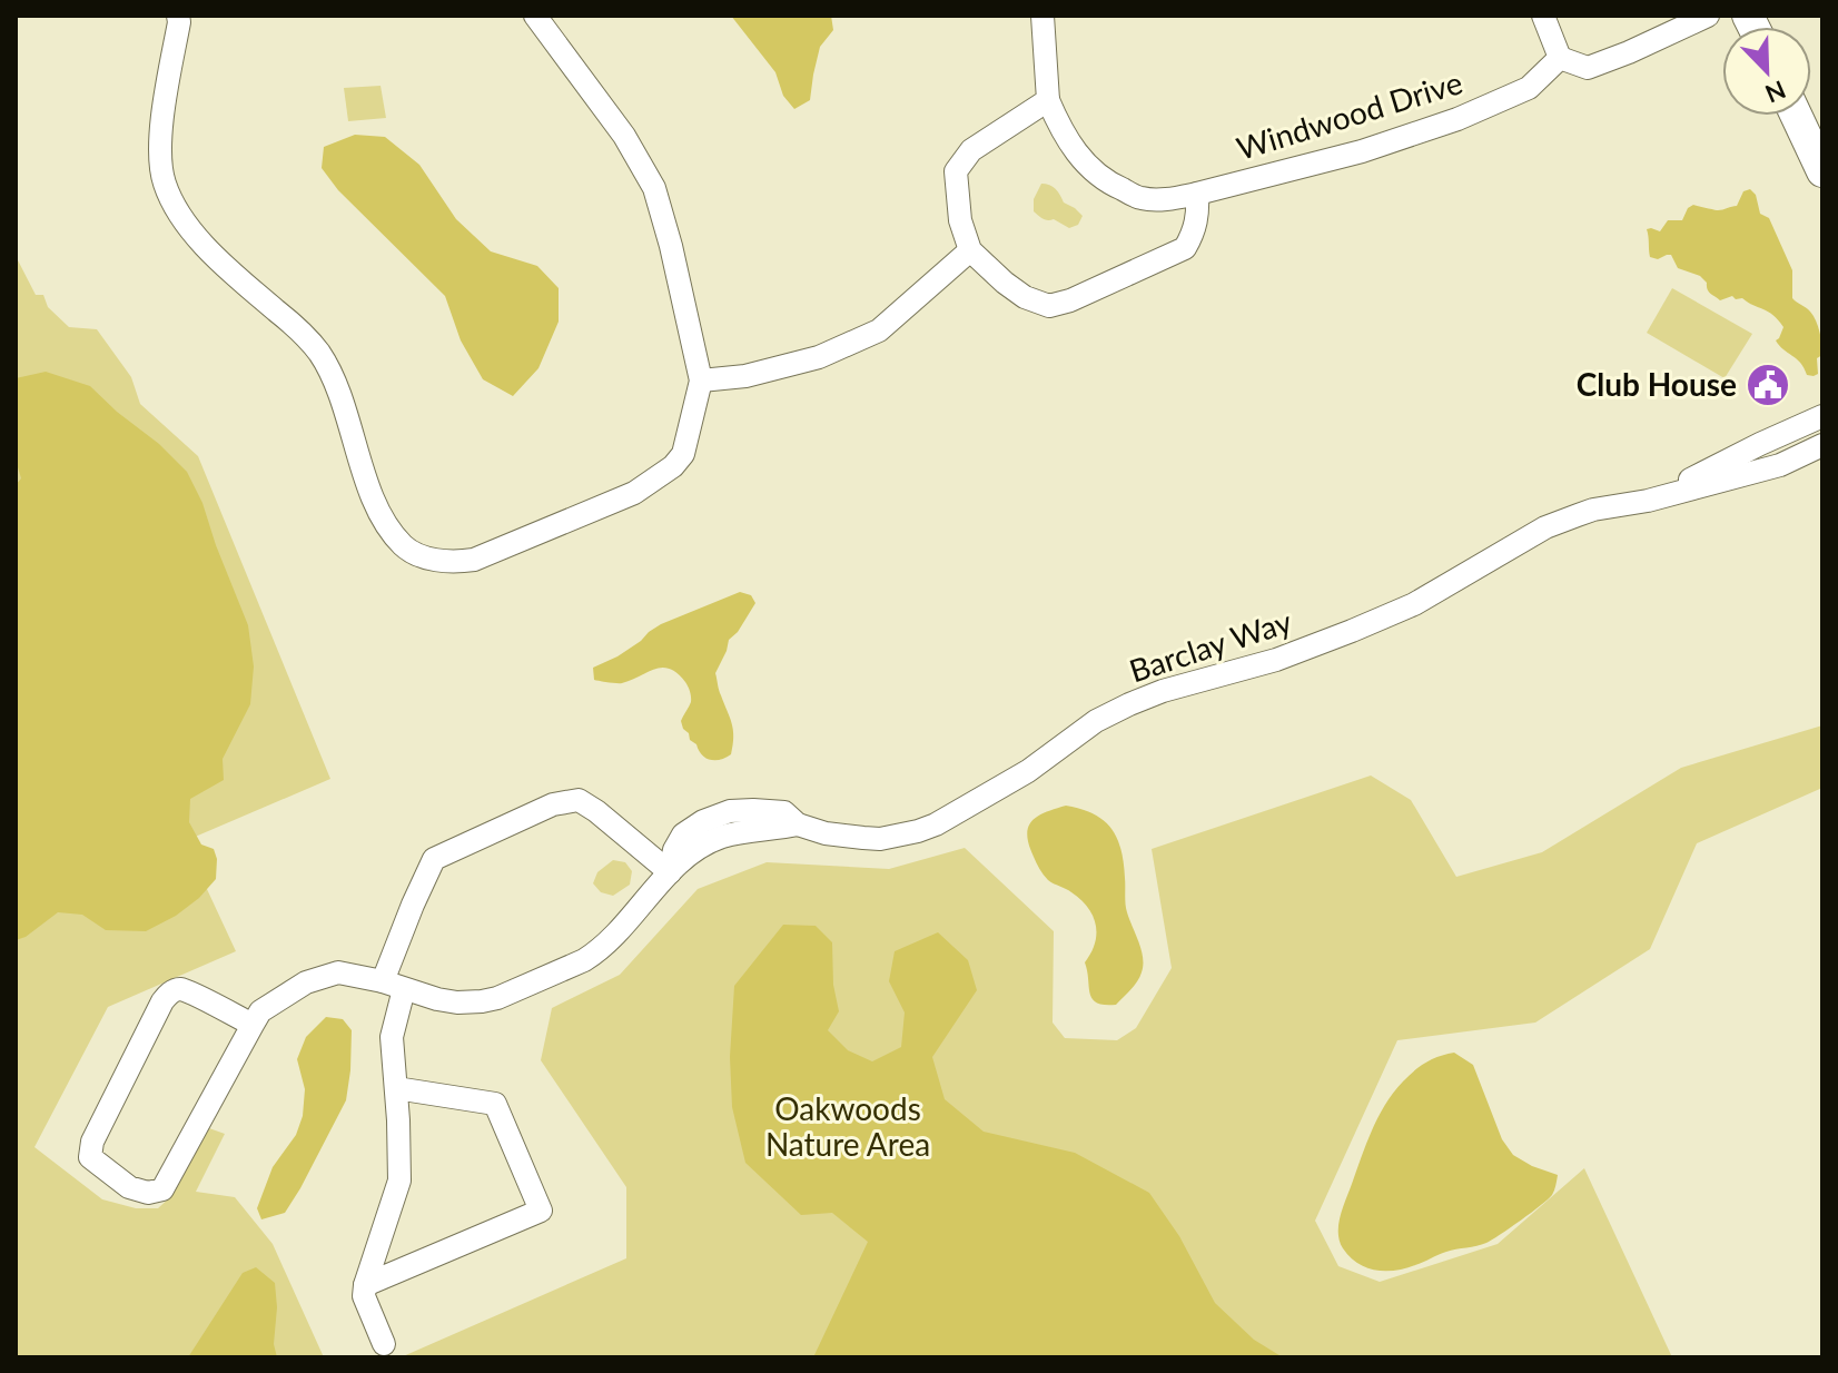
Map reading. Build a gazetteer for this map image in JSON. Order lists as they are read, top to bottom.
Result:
{
  "streets": {
    "street": ["Windwood Drive", "Barclay Way"]
  },
  "parks": ["Oakwoods Nature Area"],
  "places": {
    "public building": ["Club House"]
  },
  "north": "bottom right"
}
